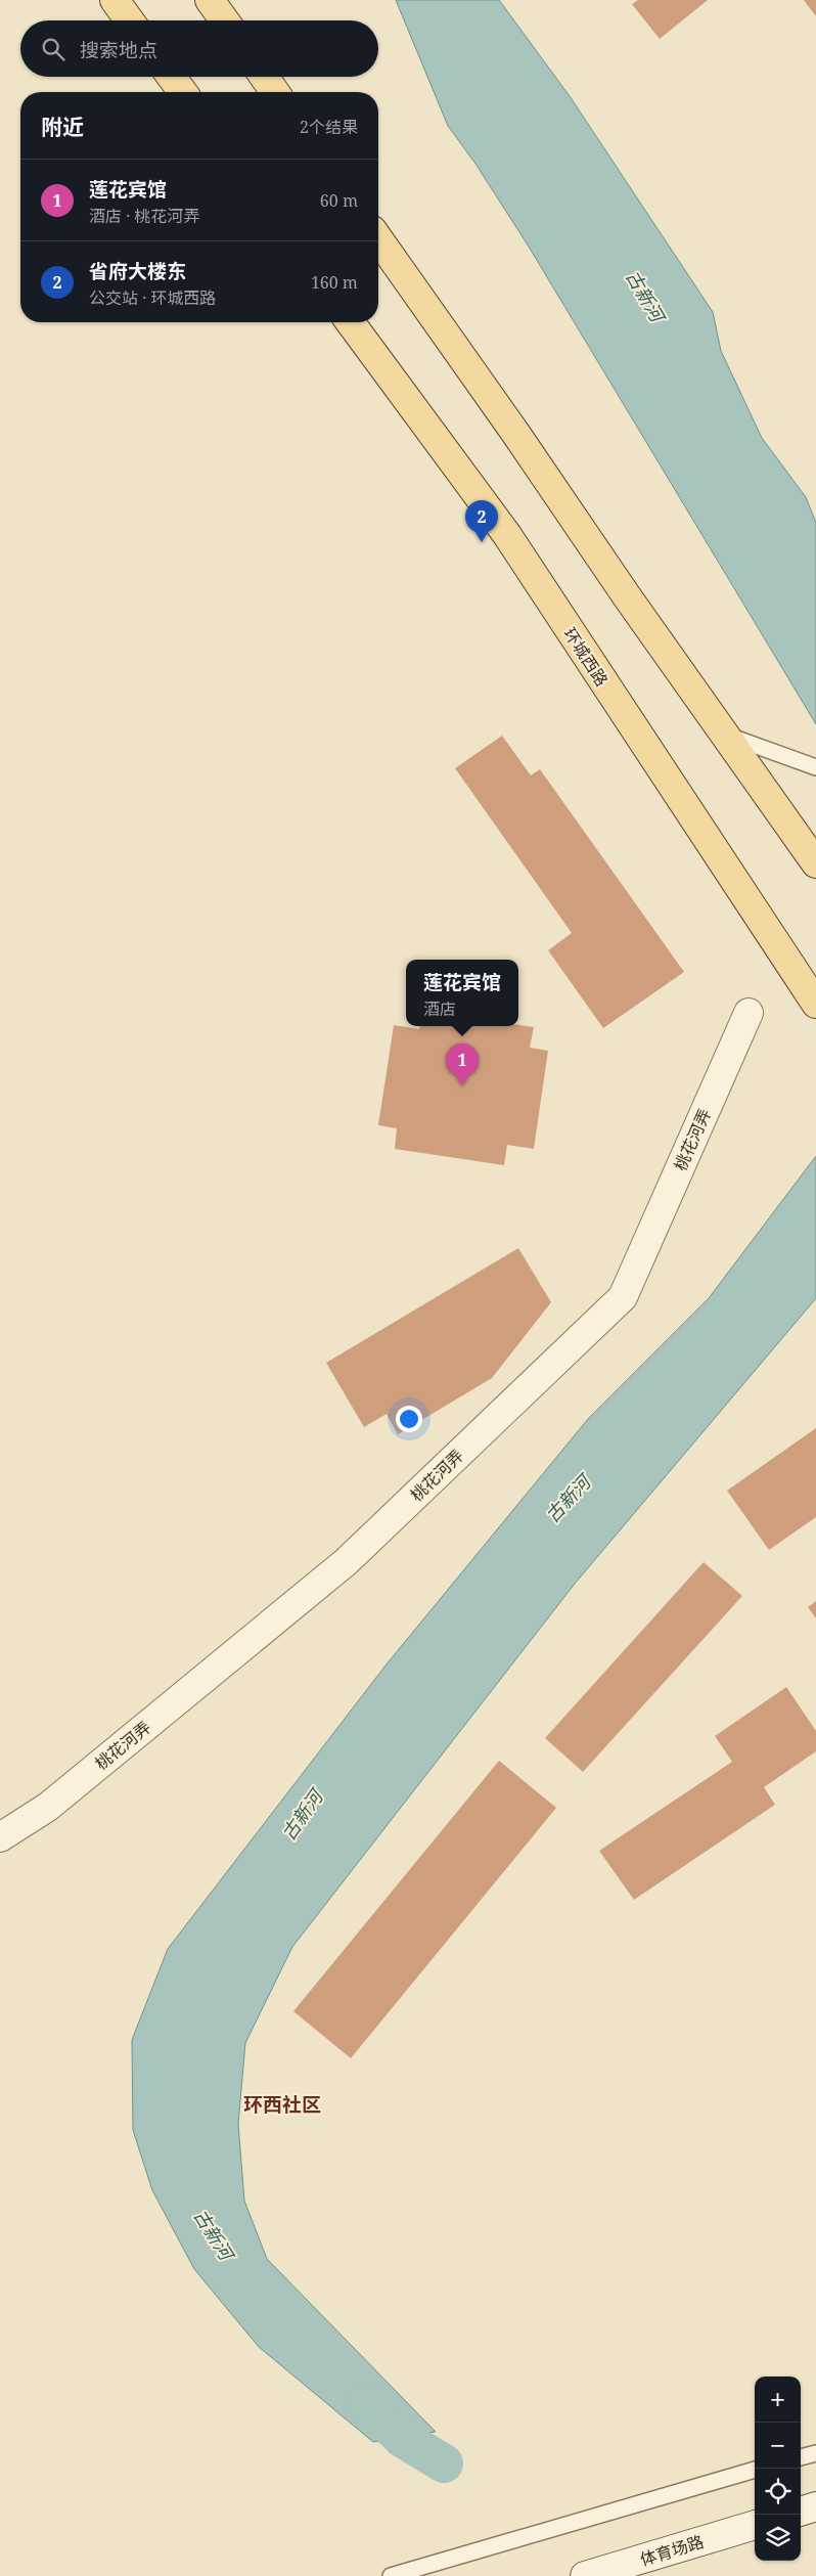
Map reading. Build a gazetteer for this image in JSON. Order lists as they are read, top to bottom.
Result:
{
  "streets": {
    "main road": ["环城西路"],
    "street": ["桃花河弄", "体育场路"]
  },
  "districts": ["环西社区"],
  "water": ["古新河"],
  "page": {
    "search": "搜索地点",
    "heading": ["附近", "2个结果"],
    "list": [
      {
        "mark": "1",
        "name": "莲花宾馆",
        "note": "酒店 · 桃花河弄",
        "value": "60 m"
      },
      {
        "mark": "2",
        "name": "省府大楼东",
        "note": "公交站 · 环城西路",
        "value": "160 m"
      }
    ],
    "pins": ["2", "1"],
    "popup": ["莲花宾馆", "酒店"],
    "map_buttons": ["+", "−"]
  }
}
